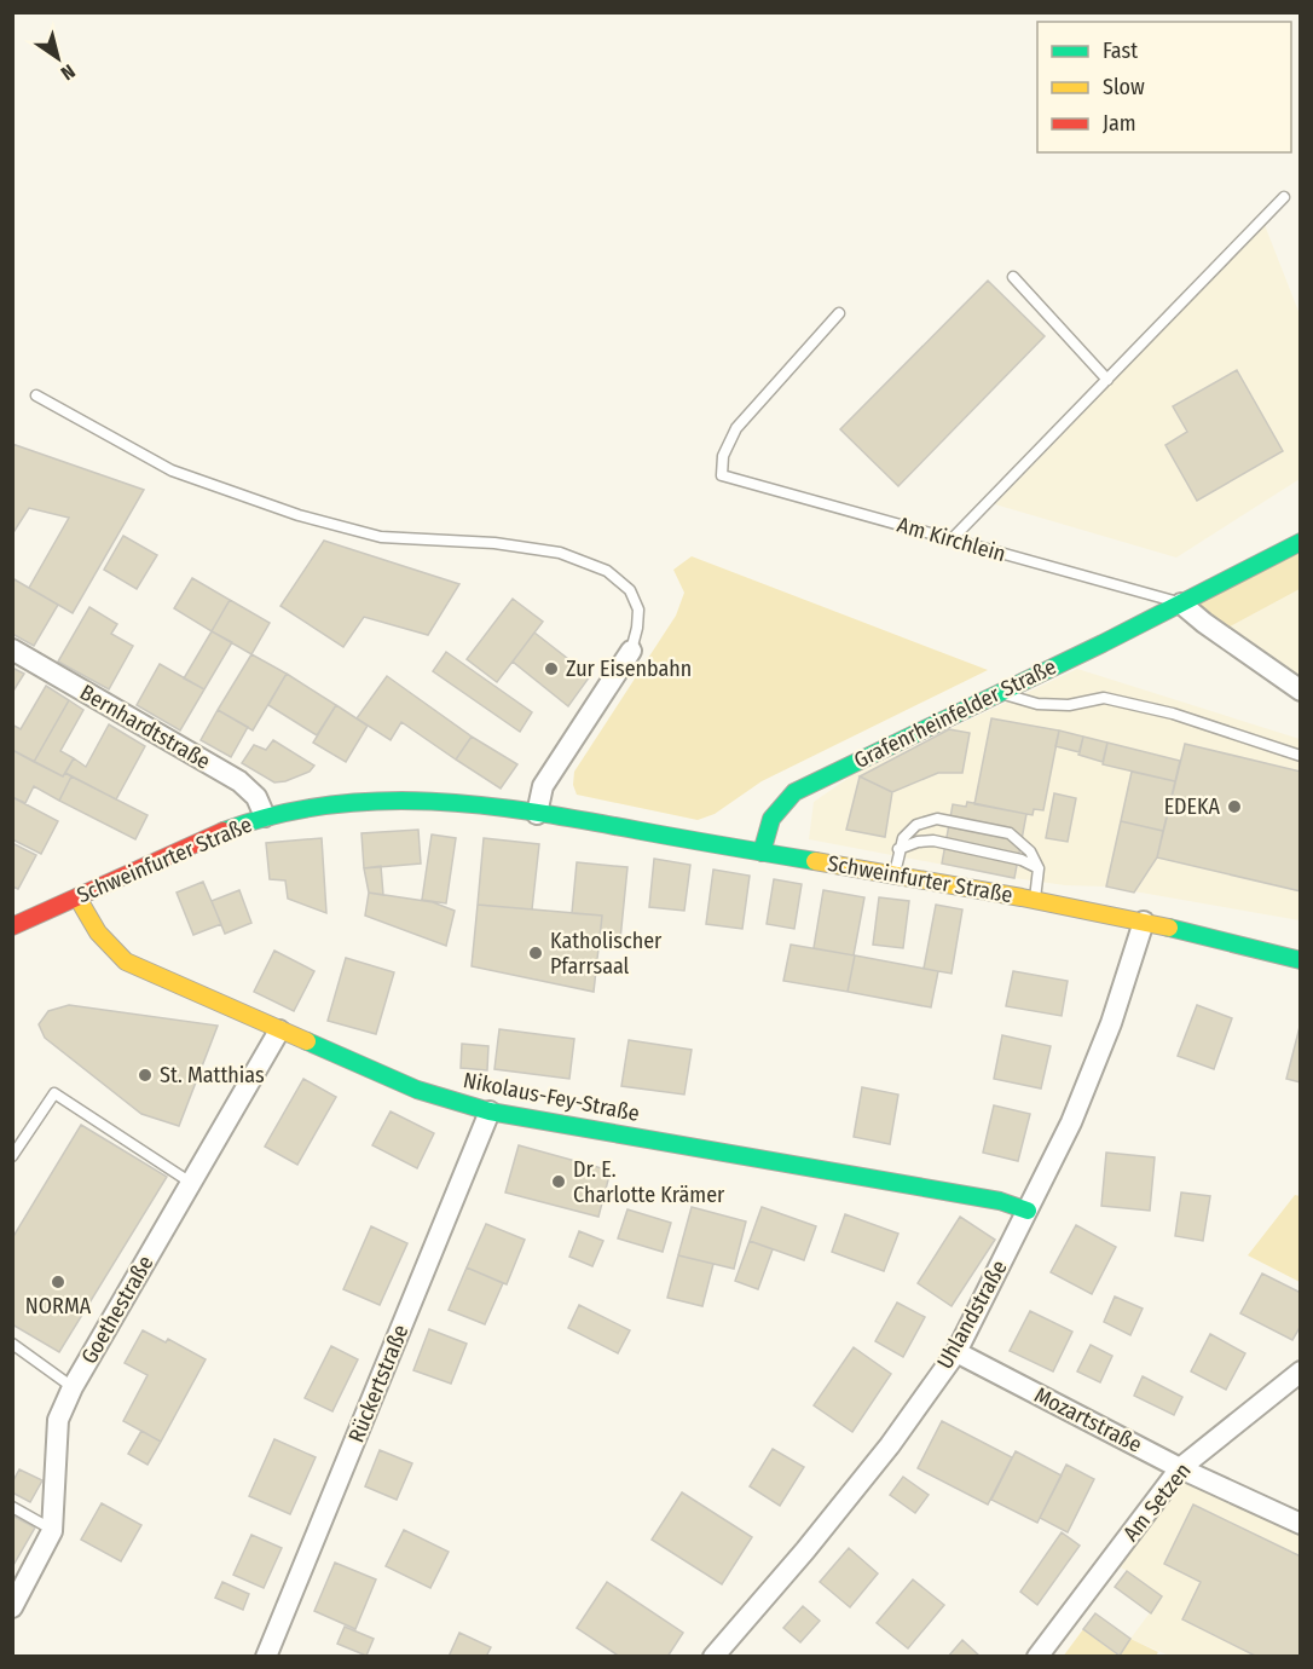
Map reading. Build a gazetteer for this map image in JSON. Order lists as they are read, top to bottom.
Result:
{
  "streets": {
    "street": [
      "Grafenrheinfelder Straße",
      "Bernhardtstraße",
      "Schweinfurter Straße",
      "Nikolaus-Fey-Straße",
      "Goethestraße",
      "Uhlandstraße",
      "Rückertstraße",
      "Mozartstraße",
      "Am Setzen"
    ],
    "lane": ["Am Kirchlein"]
  },
  "crossings": [
    ["Am Kirchlein", "Grafenrheinfelder Straße"],
    ["Grafenrheinfelder Straße", "Schweinfurter Straße"],
    ["Bernhardtstraße", "Schweinfurter Straße"],
    ["Schweinfurter Straße", "Nikolaus-Fey-Straße"],
    ["Schweinfurter Straße", "Uhlandstraße"],
    ["Nikolaus-Fey-Straße", "Goethestraße"],
    ["Nikolaus-Fey-Straße", "Uhlandstraße"],
    ["Nikolaus-Fey-Straße", "Rückertstraße"],
    ["Uhlandstraße", "Mozartstraße"],
    ["Mozartstraße", "Am Setzen"]
  ],
  "places": [
    "Zur Eisenbahn",
    "EDEKA",
    "Katholischer Pfarrsaal",
    "St. Matthias",
    "Dr. E. Charlotte Krämer",
    "NORMA"
  ],
  "legend": ["Fast", "Slow", "Jam"],
  "north": "bottom right"
}
